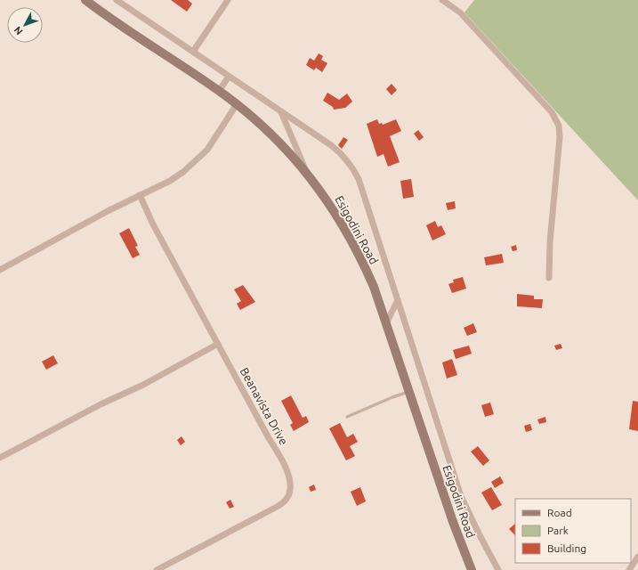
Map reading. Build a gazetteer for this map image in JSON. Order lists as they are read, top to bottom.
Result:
{
  "streets": {
    "main road": ["Esigodini Road"],
    "street": ["Beanavista Drive"]
  },
  "legend": ["Road", "Park", "Building"],
  "north": "bottom left"
}
